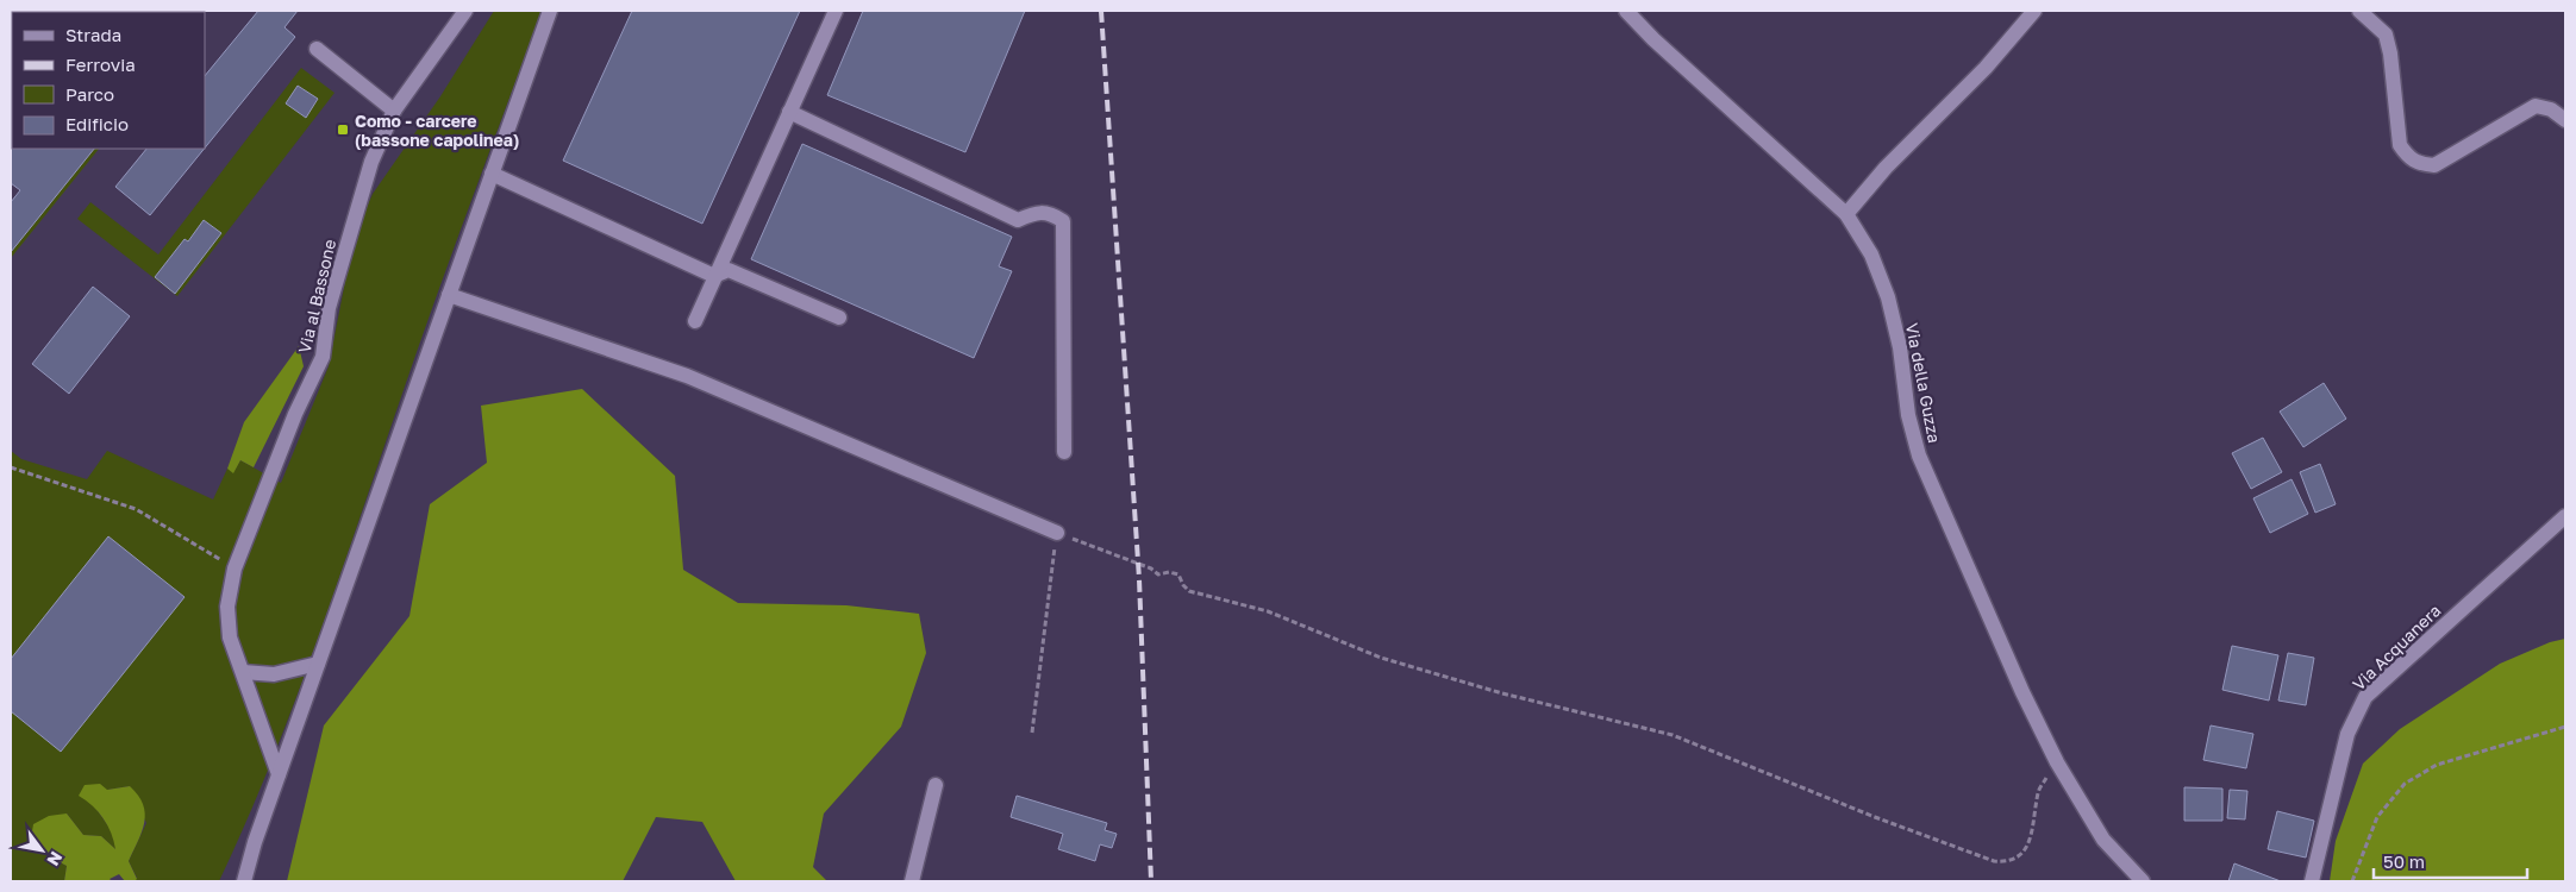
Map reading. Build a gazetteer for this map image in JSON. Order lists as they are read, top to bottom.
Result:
{
  "streets": {
    "street": ["Via al Bassone", "Via della Guzza", "Via Acquanera"]
  },
  "places": {
    "transit": ["Como - carcere (bassone capolinea)"]
  },
  "legend": [
    "Strada",
    "Ferrovia",
    "Parco",
    "Edificio"
  ],
  "scale_bar": "50 m",
  "north": "bottom right"
}
